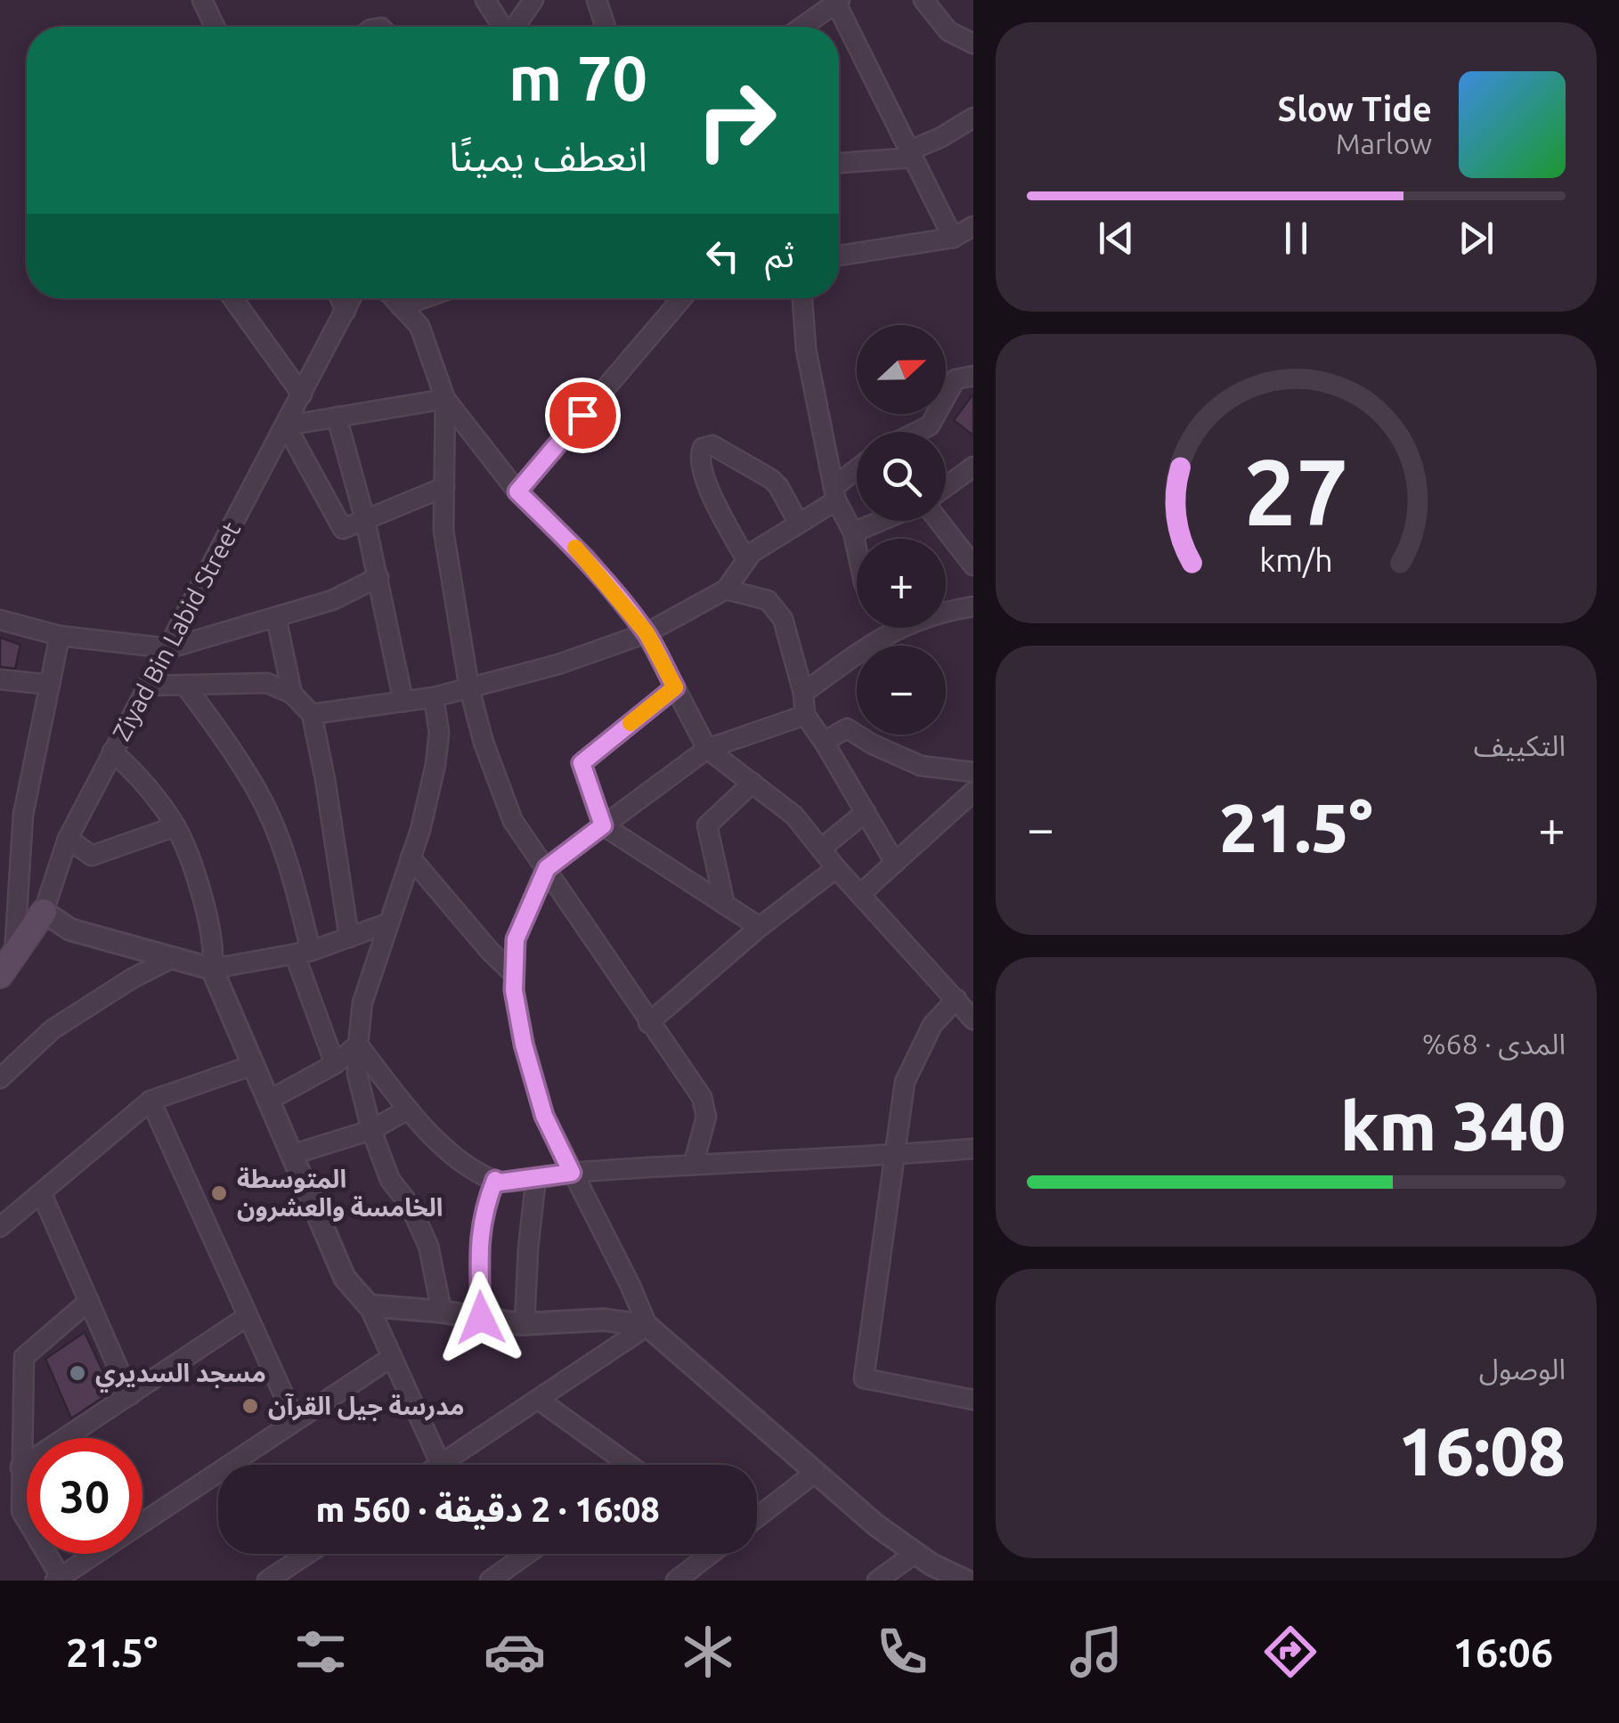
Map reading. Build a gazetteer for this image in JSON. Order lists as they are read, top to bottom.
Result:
{
  "streets": {
    "main road": ["Ziyad Bin Labid Street"]
  },
  "places": ["المتوسطة الخامسة والعشرون", "مسجد السديري", "مدرسة جيل القرآن"],
  "north": "right",
  "page": {
    "turn": ["70 m", "انعطف يمينًا"],
    "song": ["Slow Tide", "Marlow"],
    "then": "ثم",
    "map_buttons": ["+", "−"],
    "tile": [
      "التكييف",
      ["المدى · 68%", "340 km"],
      ["الوصول", "16:08"]
    ],
    "heat": ["−", "21.5°", "+"],
    "limit": "30",
    "trip": "16:08 · 2 دقيقة · 560 m",
    "tabs": ["16:06", "21.5°"],
    "gauge": ["27", "km/h"]
  }
}
